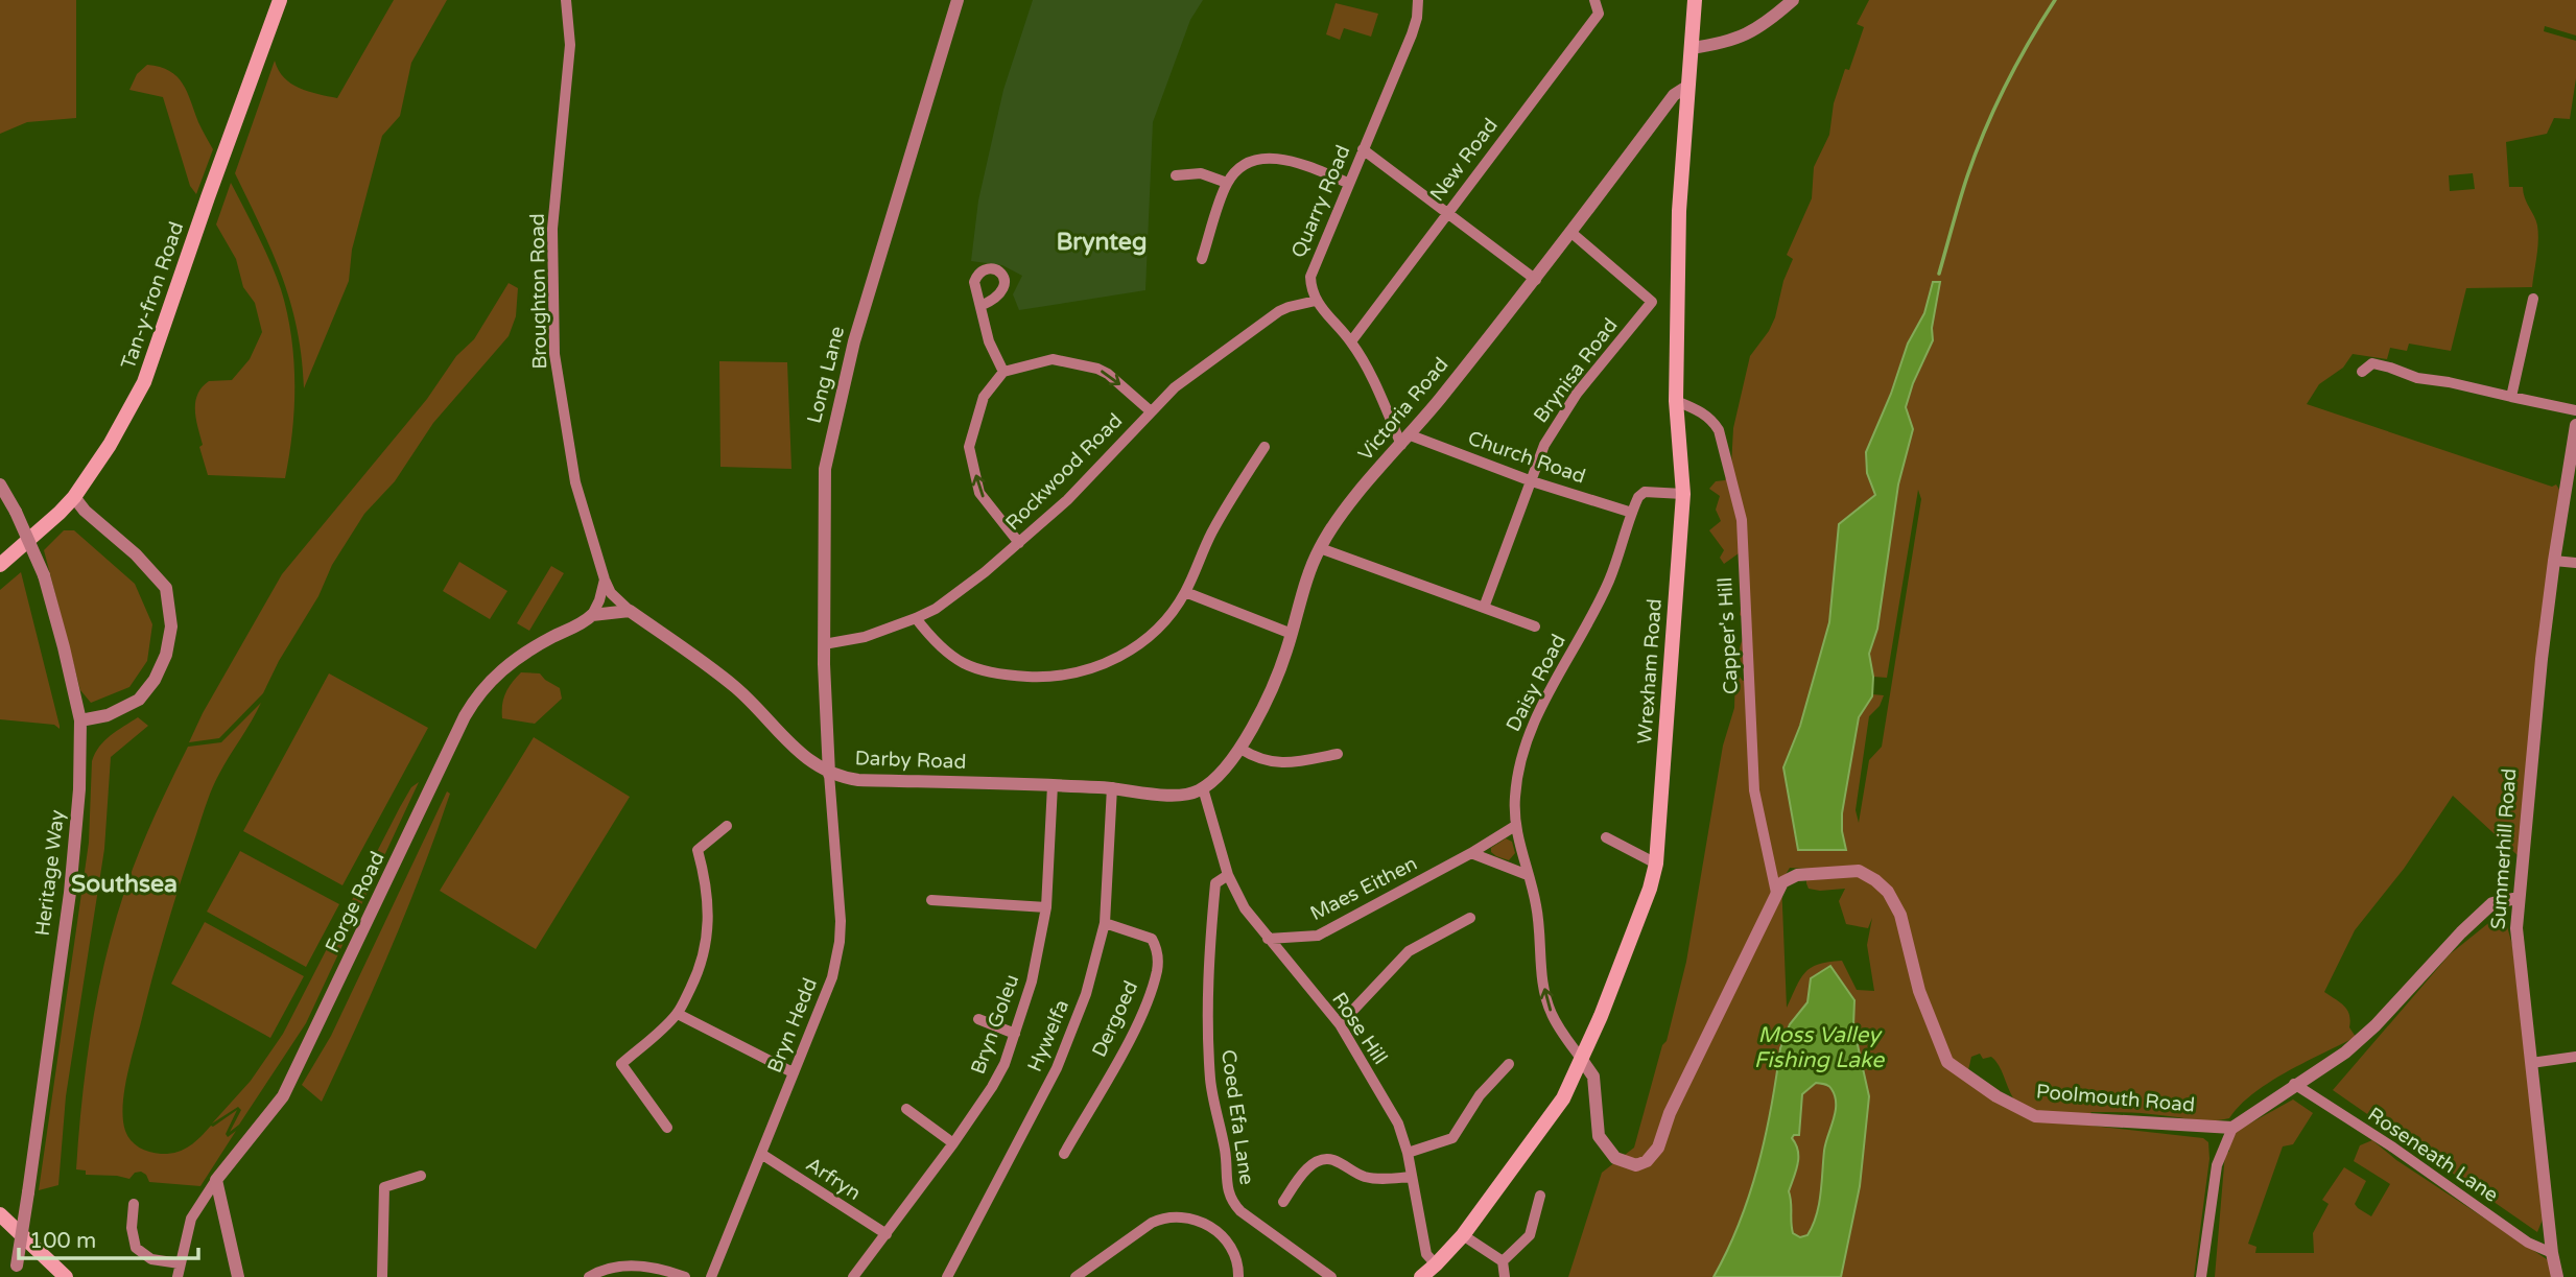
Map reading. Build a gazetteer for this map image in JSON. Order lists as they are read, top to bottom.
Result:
{
  "streets": {
    "main road": ["Tan-y-fron Road", "Wrexham Road"],
    "street": [
      "New Road",
      "Quarry Road",
      "Broughton Road",
      "Brynisa Road",
      "Long Lane",
      "Victoria Road",
      "Church Road",
      "Rockwood Road",
      "Capper's Hill",
      "Daisy Road",
      "Darby Road",
      "Summerhill Road",
      "Heritage Way",
      "Maes Eithen",
      "Forge Road",
      "Dergoed",
      "Bryn Goleu",
      "Bryn Hedd",
      "Rose Hill",
      "Hywelfa",
      "Poolmouth Road",
      "Coed Efa Lane",
      "Roseneath Lane",
      "Arfryn"
    ]
  },
  "crossings": [
    ["Quarry Road", "Rockwood Road"],
    ["Broughton Road", "Darby Road"],
    ["Broughton Road", "Forge Road"],
    ["Brynisa Road", "Victoria Road"],
    ["Brynisa Road", "Church Road"],
    ["Long Lane", "Rockwood Road"],
    ["Long Lane", "Darby Road"],
    ["Long Lane", "Bryn Hedd"],
    ["Victoria Road", "Church Road"],
    ["Victoria Road", "Wrexham Road"],
    ["Victoria Road", "Darby Road"],
    ["Victoria Road", "Rose Hill"],
    ["Church Road", "Daisy Road"],
    ["Capper's Hill", "Wrexham Road"],
    ["Capper's Hill", "Poolmouth Road"],
    ["Wrexham Road", "Daisy Road"],
    ["Wrexham Road", "Rose Hill"],
    ["Daisy Road", "Maes Eithen"],
    ["Darby Road", "Forge Road"],
    ["Darby Road", "Bryn Goleu"],
    ["Darby Road", "Bryn Hedd"],
    ["Darby Road", "Rose Hill"],
    ["Darby Road", "Hywelfa"],
    ["Summerhill Road", "Roseneath Lane"],
    ["Maes Eithen", "Rose Hill"],
    ["Dergoed", "Hywelfa"],
    ["Bryn Goleu", "Arfryn"],
    ["Bryn Hedd", "Arfryn"],
    ["Rose Hill", "Coed Efa Lane"]
  ],
  "districts": ["Brynteg", "Southsea"],
  "water": ["Moss Valley Fishing Lake"],
  "scale_bar": "100 m"
}
